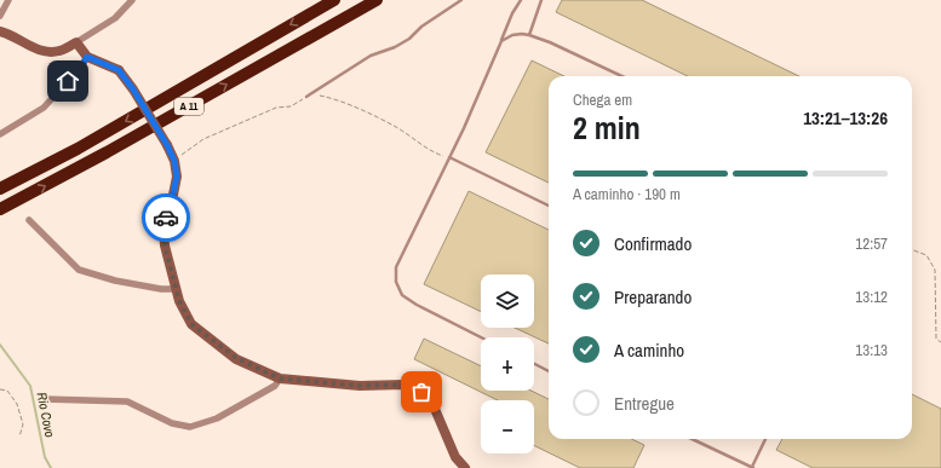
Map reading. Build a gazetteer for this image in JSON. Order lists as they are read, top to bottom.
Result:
{
  "streets": {
    "highway": ["A 11"]
  },
  "water": ["Rio Covo"],
  "page": {
    "heading": ["2 min", "Chega em", "13:21–13:26"],
    "bar": "A caminho · 190 m",
    "list": [
      ["Confirmado", "12:57"],
      ["Preparando", "13:12"],
      ["A caminho", "13:13"],
      "Entregue"
    ],
    "map_buttons": ["+", "−"]
  }
}
